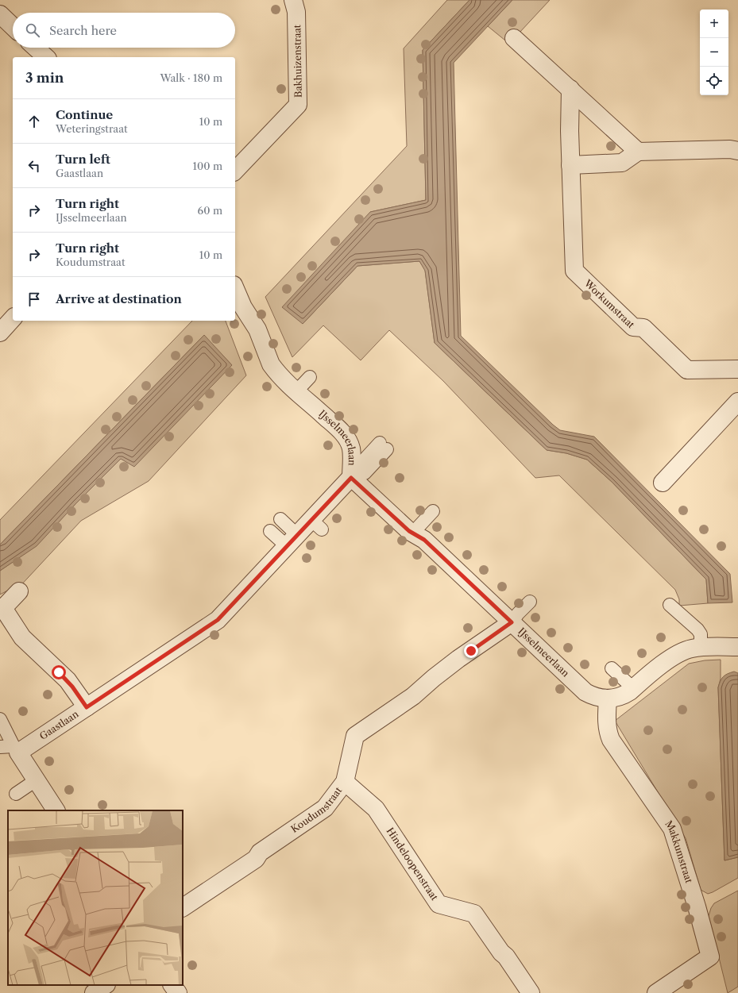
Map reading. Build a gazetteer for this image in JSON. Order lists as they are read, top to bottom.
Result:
{
  "streets": {
    "street": [
      "Bakhuizenstraat",
      "Workumstraat",
      "IJsselmeerlaan",
      "Gaastlaan",
      "Koudumstraat",
      "Makkumstraat",
      "Hindeloopenstraat"
    ]
  },
  "crossings": [
    ["IJsselmeerlaan", "Gaastlaan"],
    ["IJsselmeerlaan", "Koudumstraat"],
    ["IJsselmeerlaan", "Makkumstraat"],
    ["Koudumstraat", "Hindeloopenstraat"]
  ],
  "page": {
    "map_buttons": ["+", "−"],
    "search": "Search here",
    "heading": ["3 min", "Walk · 180 m"],
    "list": [
      ["Continue", "Weteringstraat", "10 m"],
      ["Turn left", "Gaastlaan", "100 m"],
      ["Turn right", "IJsselmeerlaan", "60 m"],
      ["Turn right", "Koudumstraat", "10 m"],
      "Arrive at destination"
    ]
  }
}
